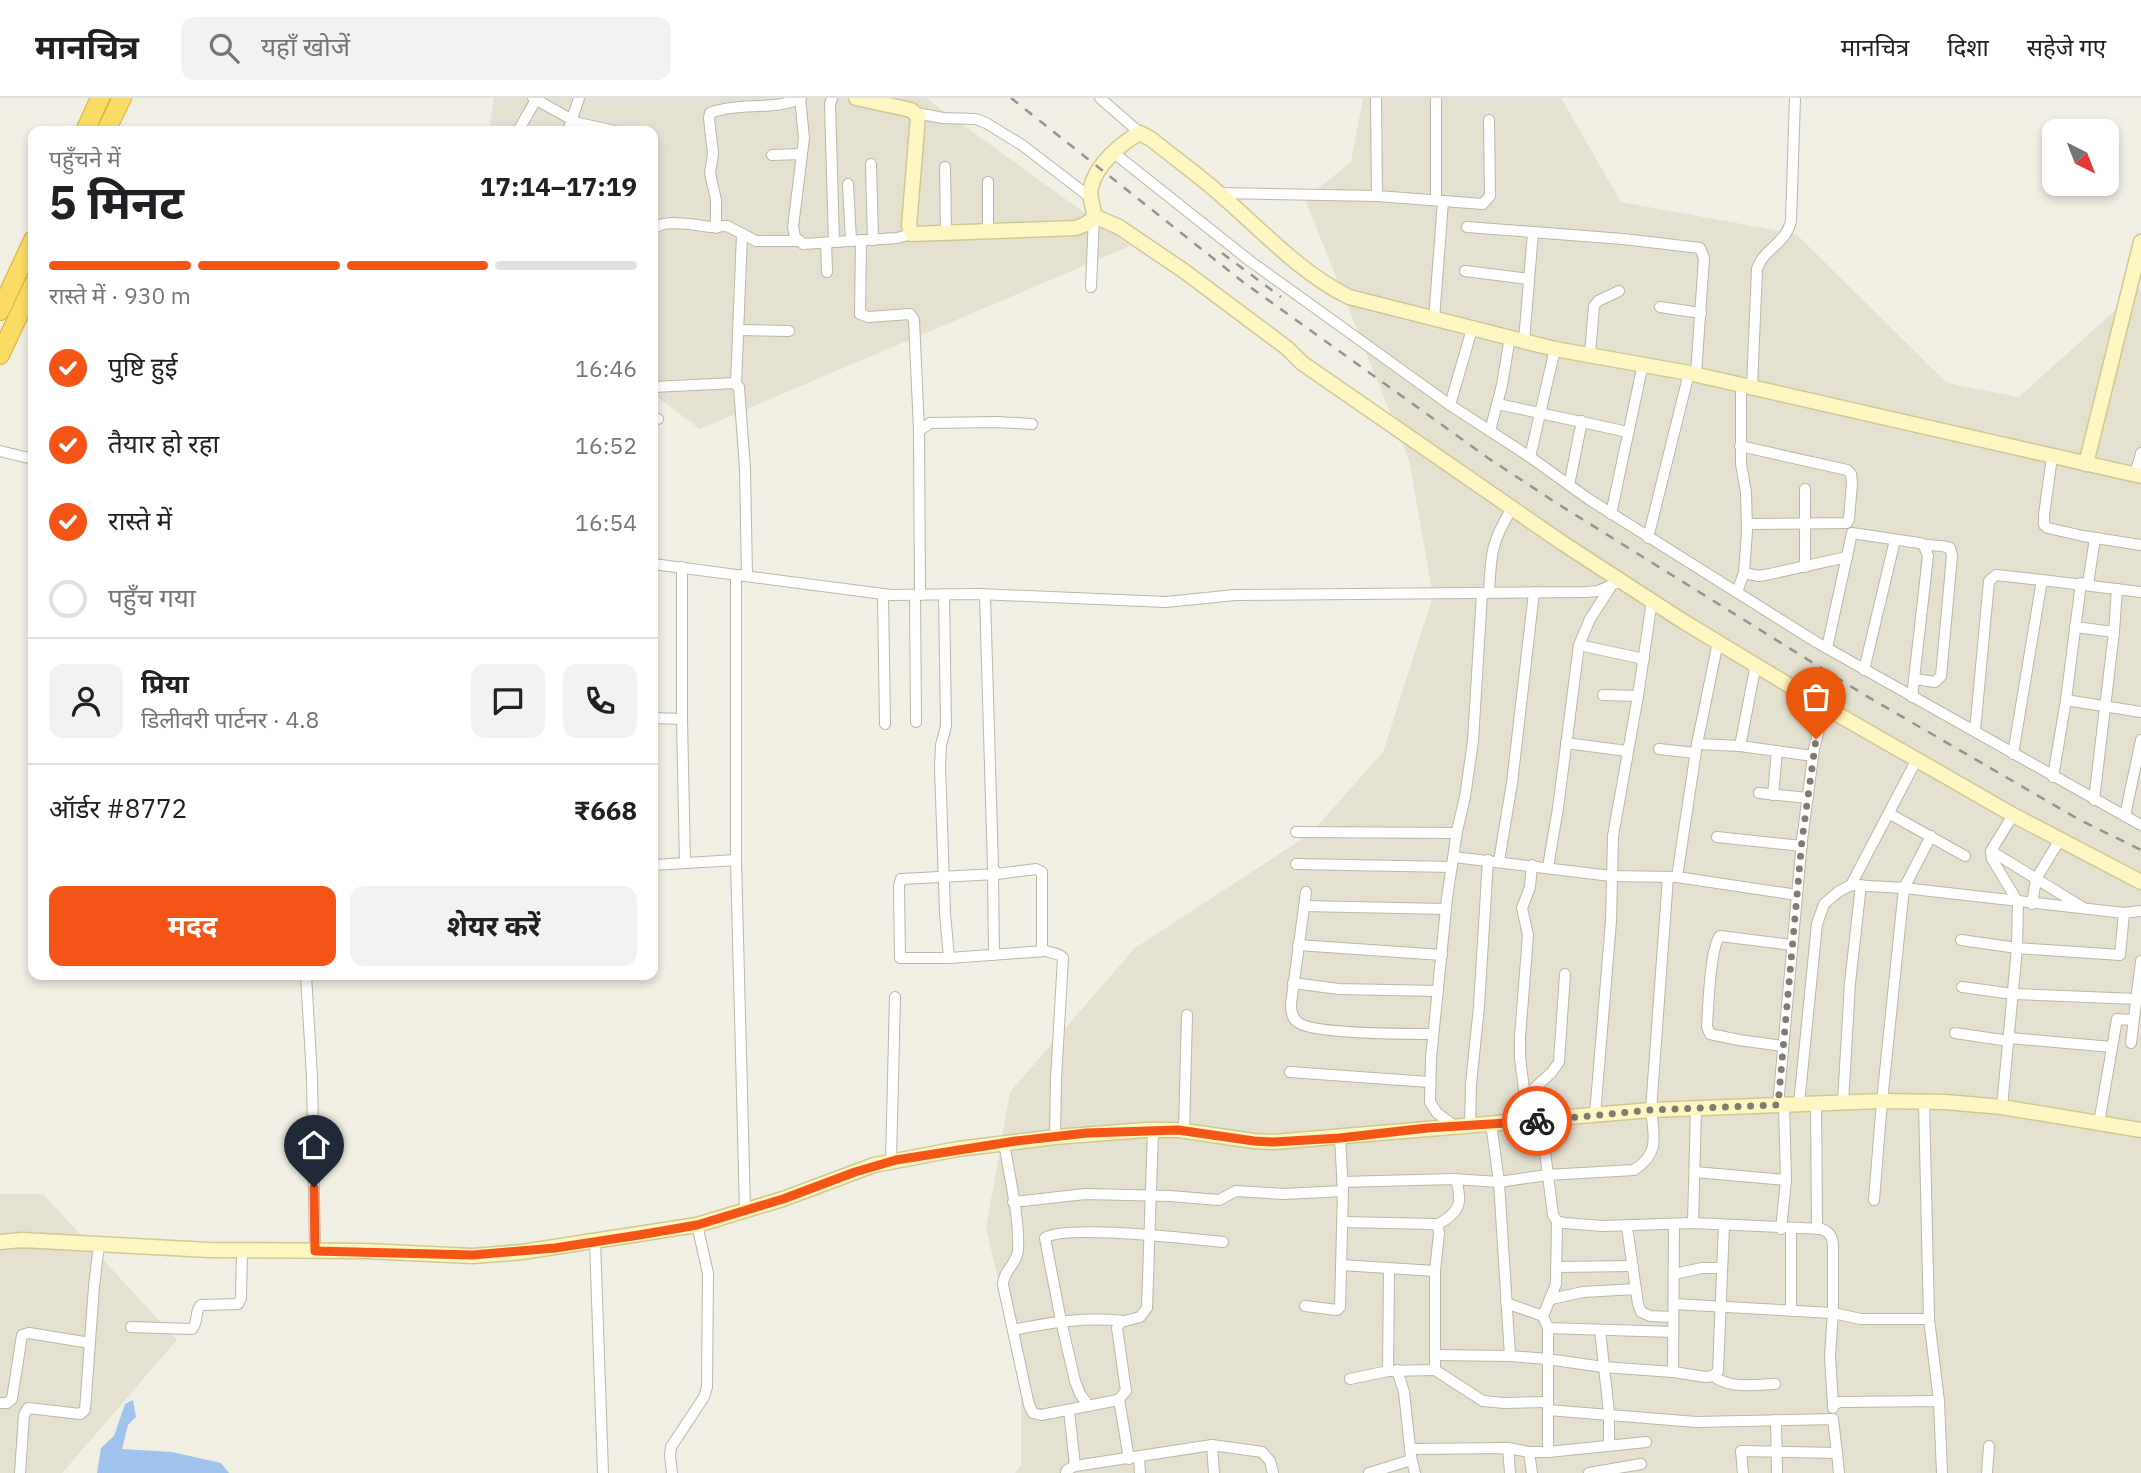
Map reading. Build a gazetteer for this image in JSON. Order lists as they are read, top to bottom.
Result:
{
  "north": "bottom right",
  "page": {
    "header": "मानचित्र",
    "search": "यहाँ खोजें",
    "nav": ["मानचित्र", "दिशा", "सहेजे गए"],
    "heading": ["5 मिनट", "पहुँचने में", "17:14–17:19"],
    "panel": [
      "प्रिया",
      "डिलीवरी पार्टनर · 4.8",
      "ऑर्डर #8772",
      "₹668"
    ],
    "bar": "रास्ते में · 930 m",
    "list": [
      ["पुष्टि हुई", "16:46"],
      ["तैयार हो रहा", "16:52"],
      ["रास्ते में", "16:54"],
      "पहुँच गया"
    ],
    "buttons": ["मदद", "शेयर करें"]
  }
}
